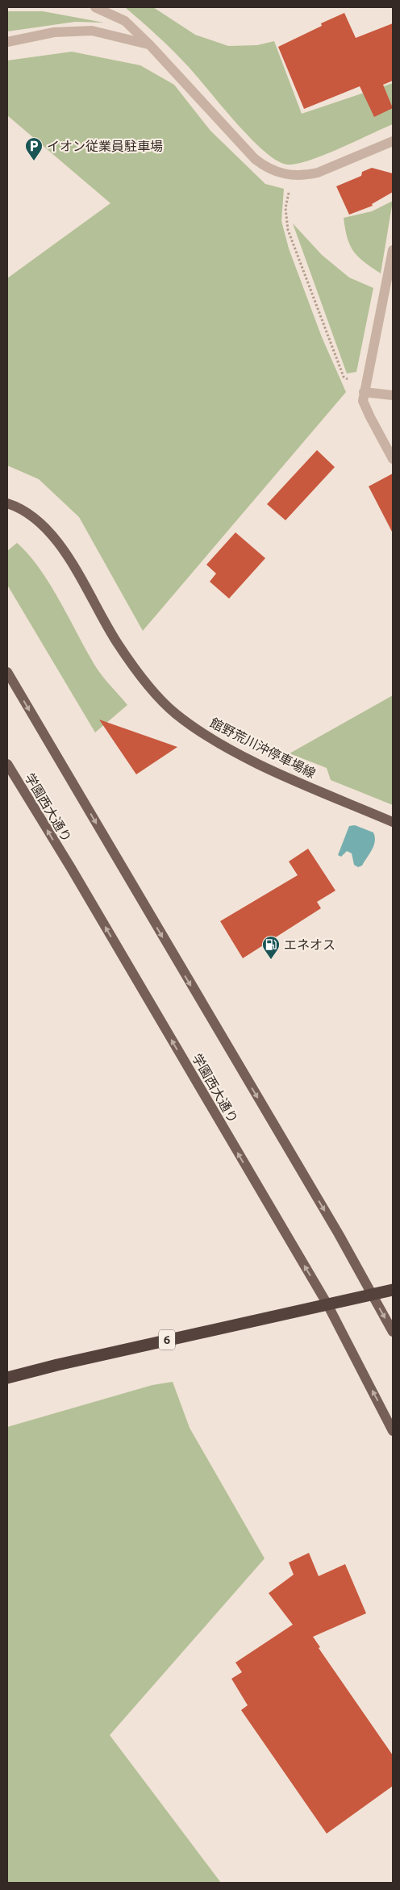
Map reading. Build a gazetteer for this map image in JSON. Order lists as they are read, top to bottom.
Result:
{
  "streets": {
    "highway": ["6"],
    "main road": ["館野荒川沖停車場線", "学園西大通り"]
  },
  "crossings": [
    ["学園西大通り", "6"]
  ],
  "places": {
    "parking": ["イオン従業員駐車場"],
    "fuel station": ["エネオス"]
  }
}
